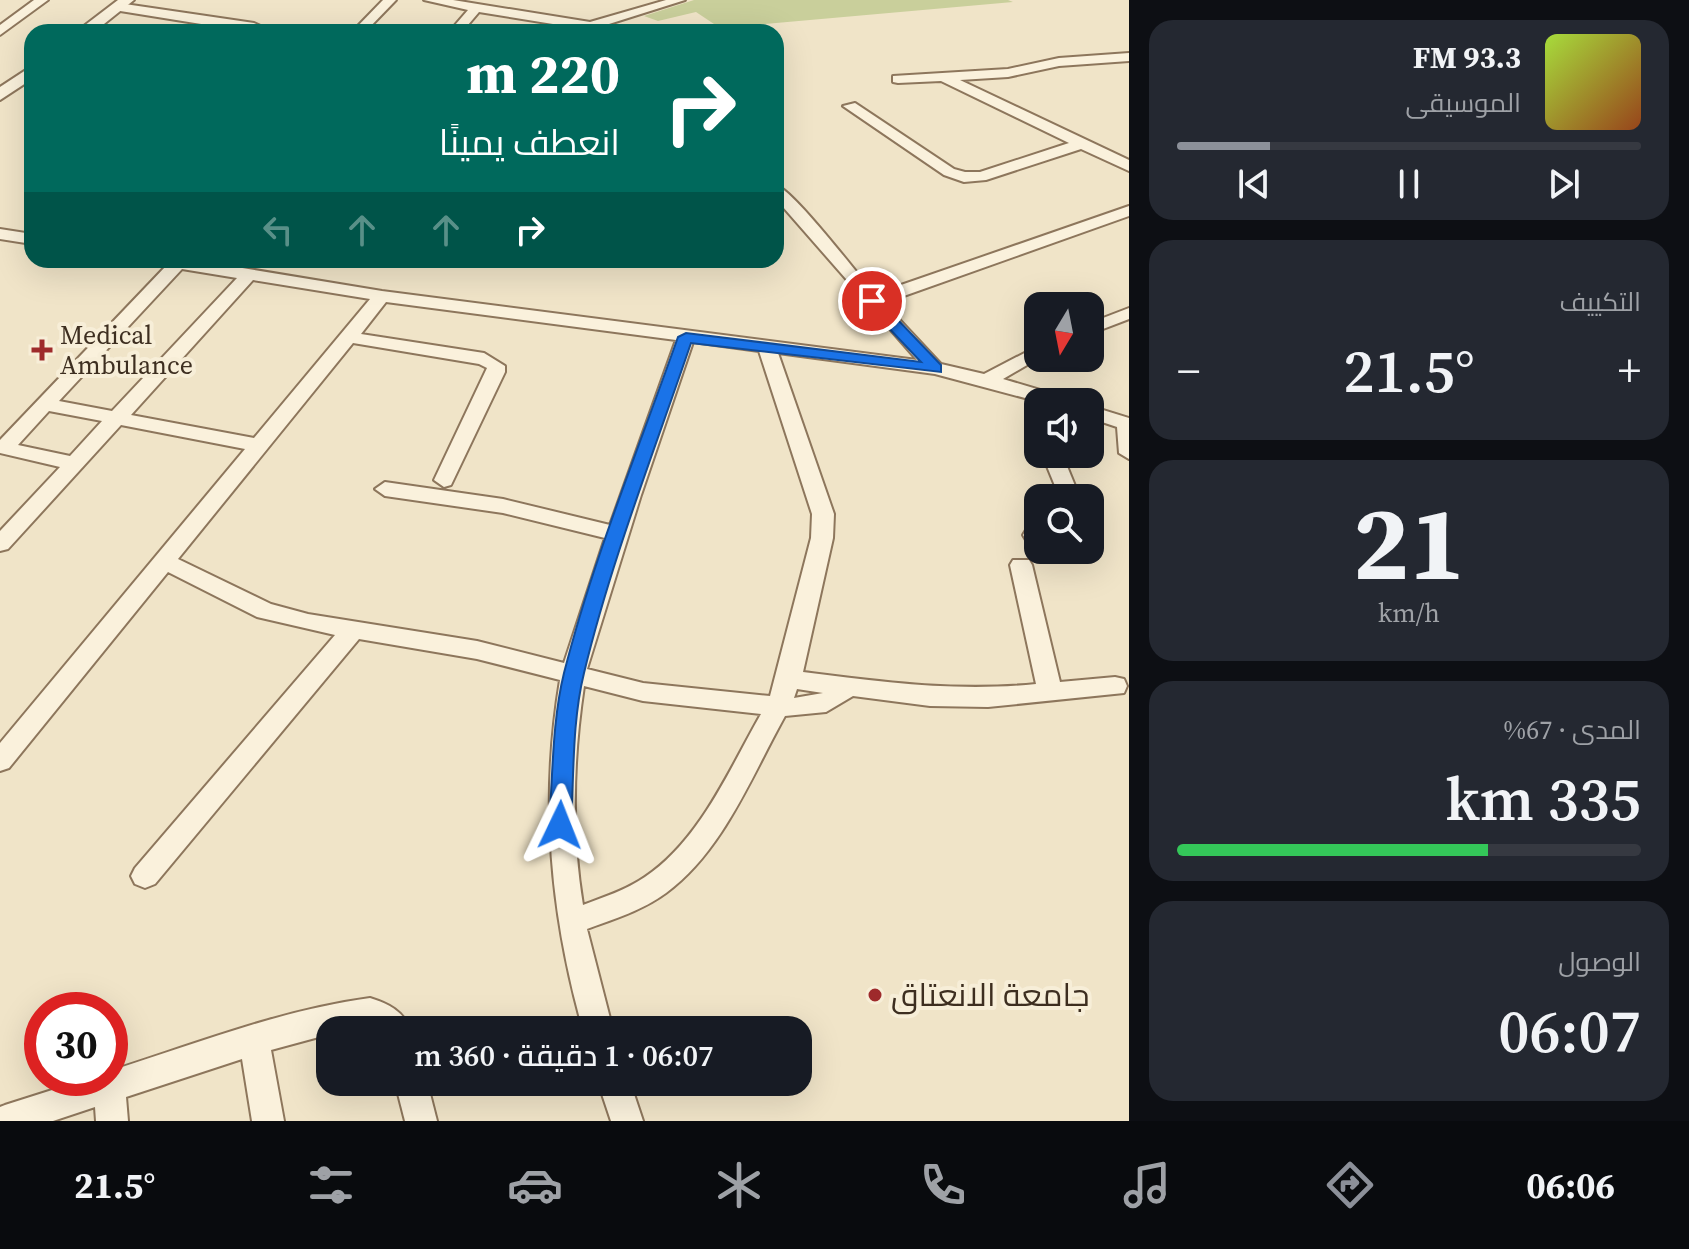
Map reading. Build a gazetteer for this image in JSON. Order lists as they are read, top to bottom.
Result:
{
  "places": {
    "health": ["Medical Ambulance"],
    "other": ["جامعة الانعتاق"]
  },
  "north": "bottom",
  "page": {
    "turn": ["220 m", "انعطف يمينًا"],
    "song": ["93.3 FM", "الموسيقى"],
    "tile": [
      "التكييف",
      ["21", "km/h"],
      ["المدى · 67%", "335 km"],
      ["الوصول", "06:07"]
    ],
    "heat": ["−", "21.5°", "+"],
    "limit": "30",
    "trip": "06:07 · 1 دقيقة · 360 m",
    "tabs": ["06:06", "21.5°"]
  }
}
